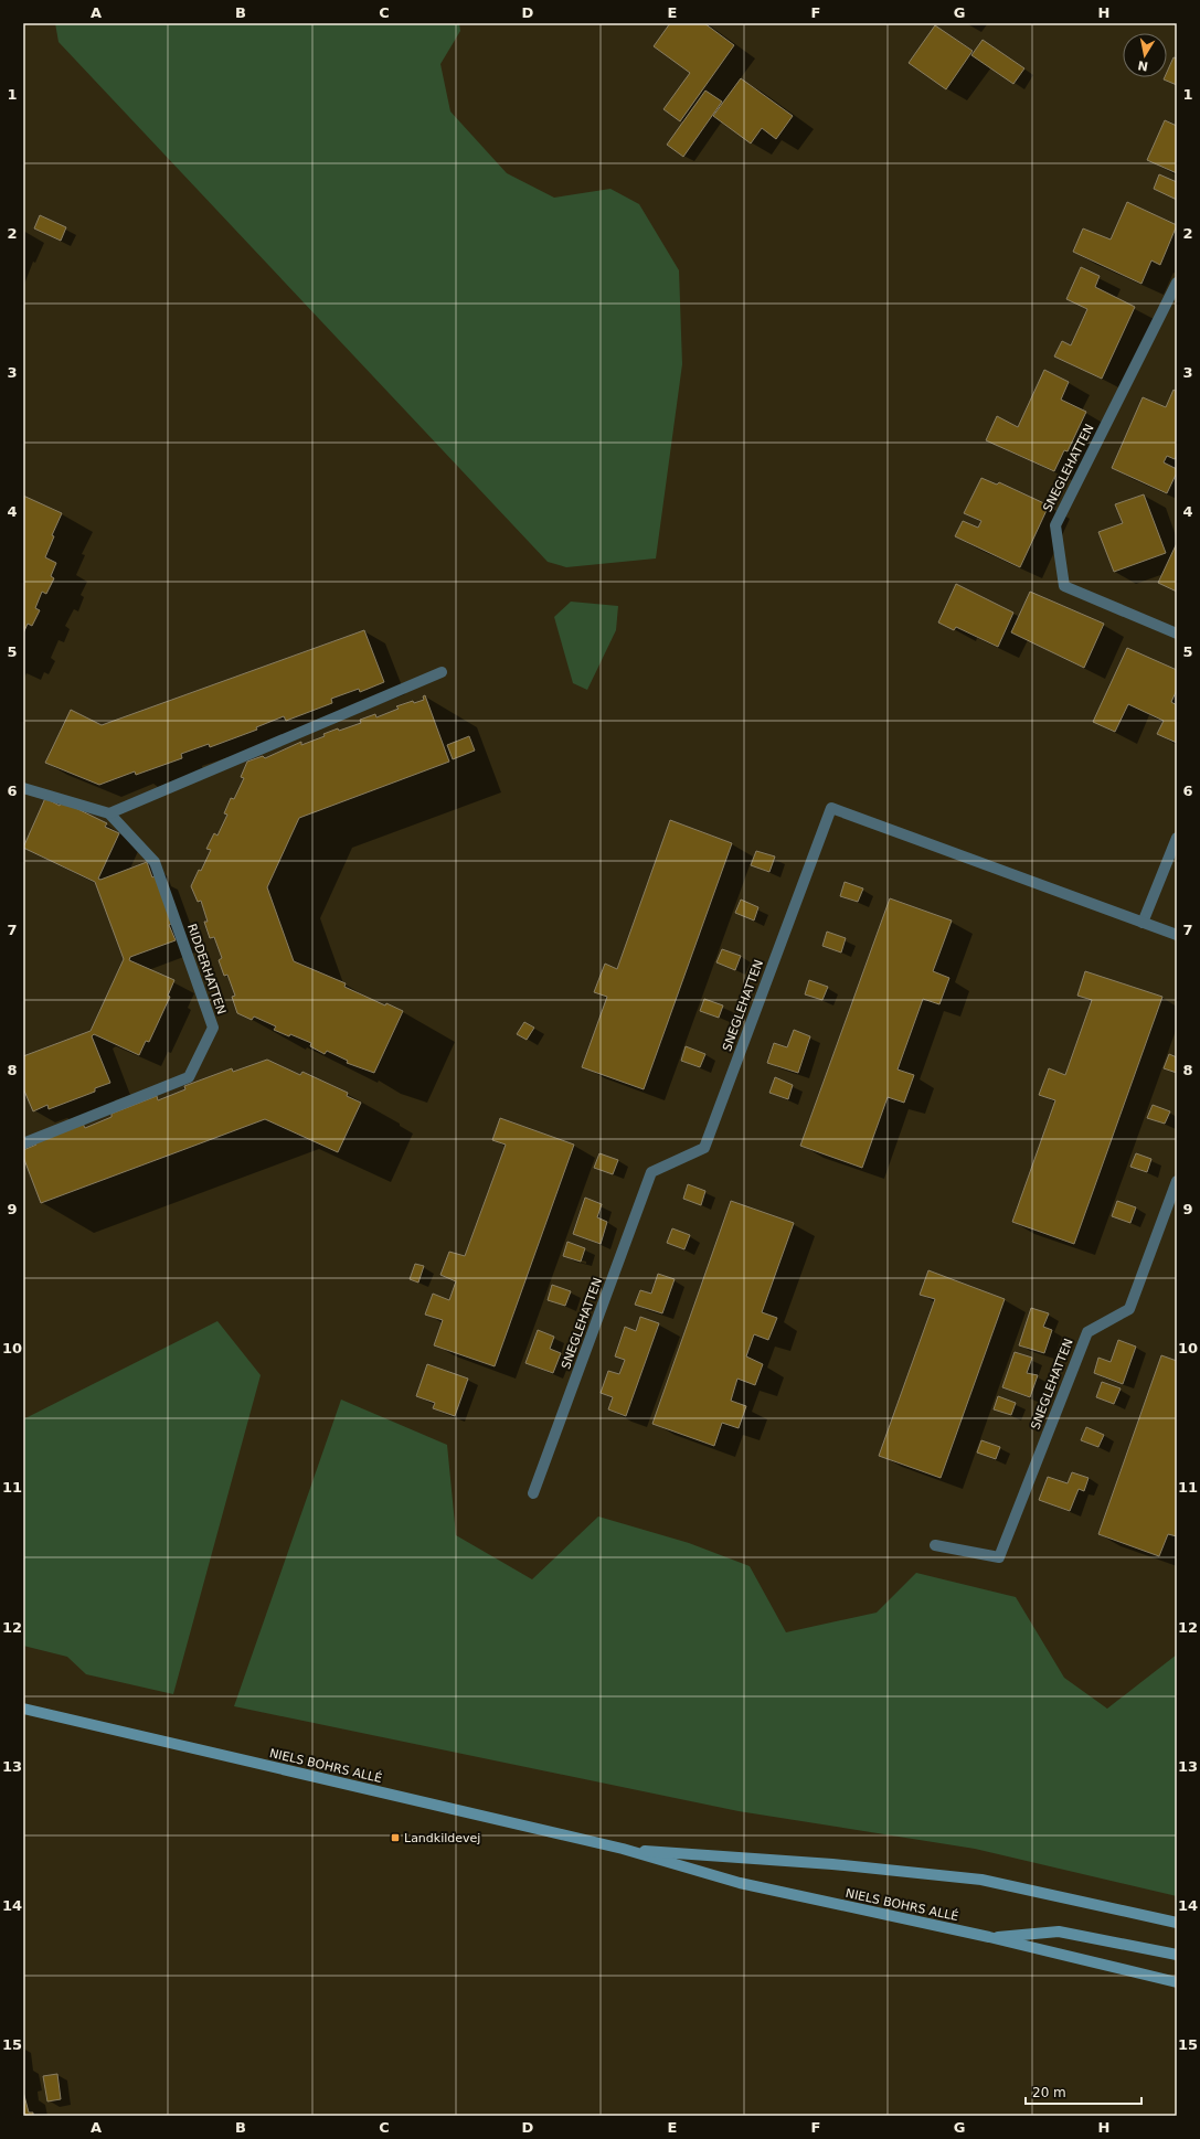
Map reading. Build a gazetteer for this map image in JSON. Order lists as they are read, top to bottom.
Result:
{
  "streets": {
    "street": ["SNEGLEHATTEN", "RIDDERHATTEN", "NIELS BOHRS ALLÉ"]
  },
  "places": {
    "transit": ["Landkildevej"]
  },
  "scale_bar": "20 m",
  "north": "bottom",
  "grid": {
    "columns": [
      "A",
      "B",
      "C",
      "D",
      "E",
      "F",
      "G",
      "H"
    ],
    "rows": [
      "1",
      "2",
      "3",
      "4",
      "5",
      "6",
      "7",
      "8",
      "9",
      "10",
      "11",
      "12",
      "13",
      "14",
      "15"
    ]
  }
}
